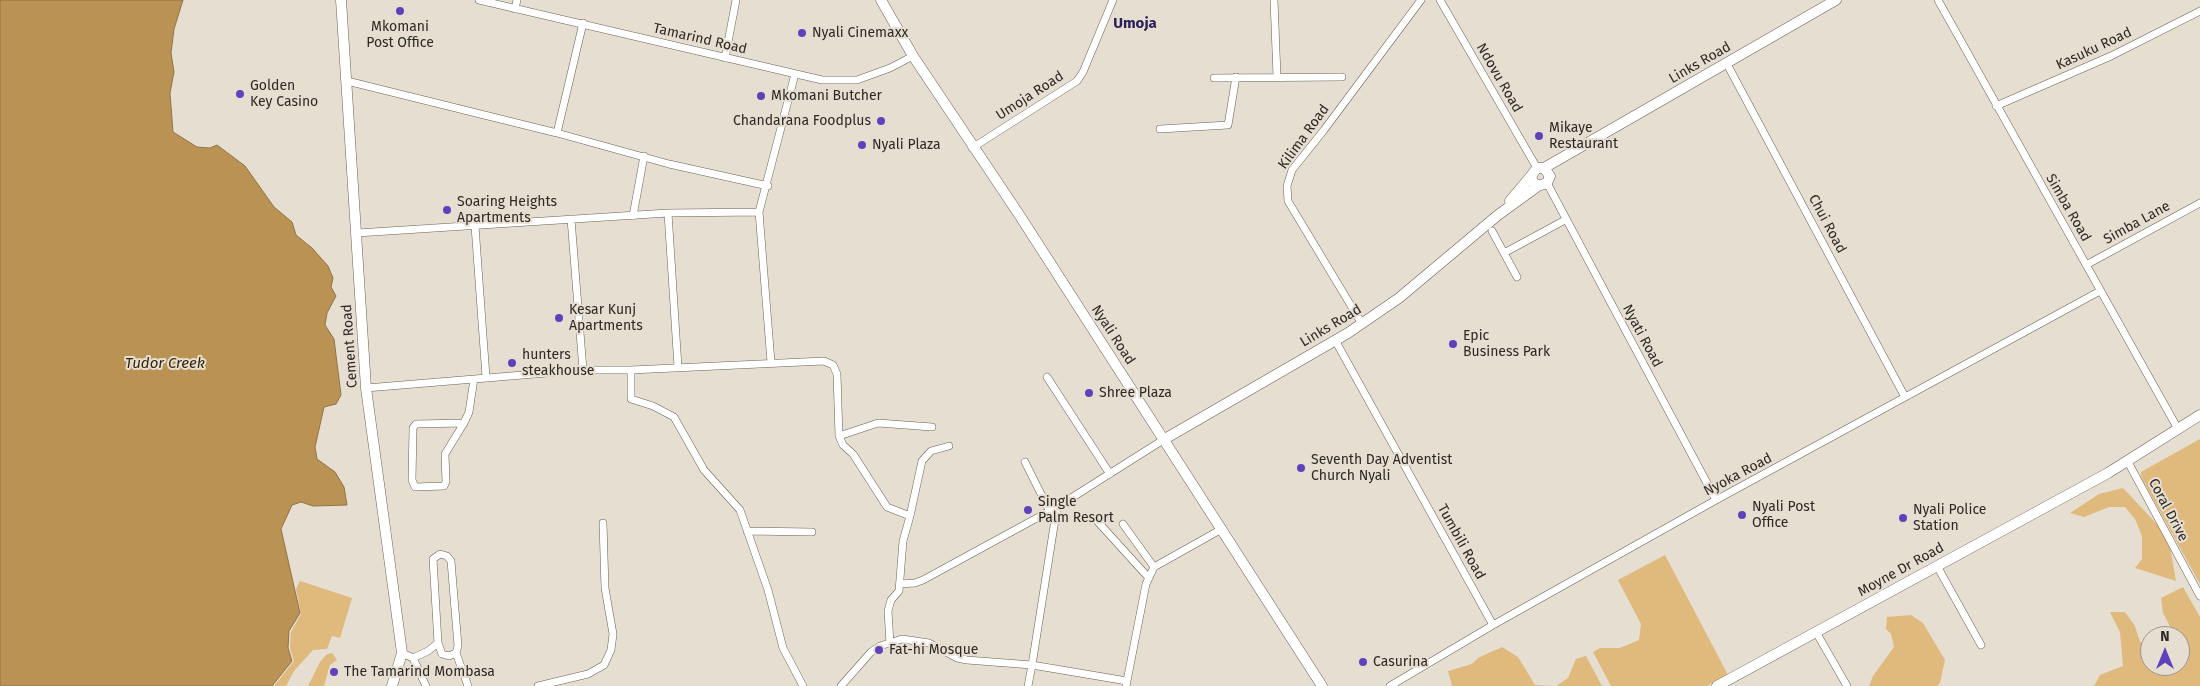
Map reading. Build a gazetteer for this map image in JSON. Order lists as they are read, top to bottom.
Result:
{
  "streets": {
    "main road": [
      "Links Road",
      "Nyali Road",
      "Cement Road",
      "Moyne Dr Road"
    ],
    "street": [
      "Tamarind Road",
      "Kasuku Road",
      "Ndovu Road",
      "Umoja Road",
      "Kilima Road",
      "Simba Road",
      "Simba Lane",
      "Chui Road",
      "Nyati Road",
      "Nyoka Road",
      "Coral Drive",
      "Tumbili Road"
    ]
  },
  "crossings": [
    ["Tamarind Road", "Nyali Road"],
    ["Kasuku Road", "Simba Road"],
    ["Links Road", "Ndovu Road"],
    ["Links Road", "Kilima Road"],
    ["Links Road", "Chui Road"],
    ["Links Road", "Nyali Road"],
    ["Links Road", "Nyati Road"],
    ["Links Road", "Tumbili Road"],
    ["Ndovu Road", "Nyati Road"],
    ["Umoja Road", "Nyali Road"],
    ["Simba Road", "Simba Lane"],
    ["Simba Road", "Nyoka Road"],
    ["Simba Road", "Moyne Dr Road"],
    ["Chui Road", "Nyoka Road"],
    ["Nyati Road", "Nyoka Road"],
    ["Nyoka Road", "Tumbili Road"],
    ["Coral Drive", "Moyne Dr Road"]
  ],
  "districts": ["Umoja"],
  "water": ["Tudor Creek"],
  "places": [
    "Mkomani Post Office",
    "Nyali Cinemaxx",
    "Golden Key Casino",
    "Mkomani Butcher",
    "Chandarana Foodplus",
    "Mikaye Restaurant",
    "Nyali Plaza",
    "Soaring Heights Apartments",
    "Kesar Kunj Apartments",
    "Epic Business Park",
    "hunters steakhouse",
    "Shree Plaza",
    "Seventh Day Adventist Church Nyali",
    "Single Palm Resort",
    "Nyali Post Office",
    "Nyali Police Station",
    "Fat-hi Mosque",
    "Casurina",
    "The Tamarind Mombasa"
  ],
  "north": "top"
}
